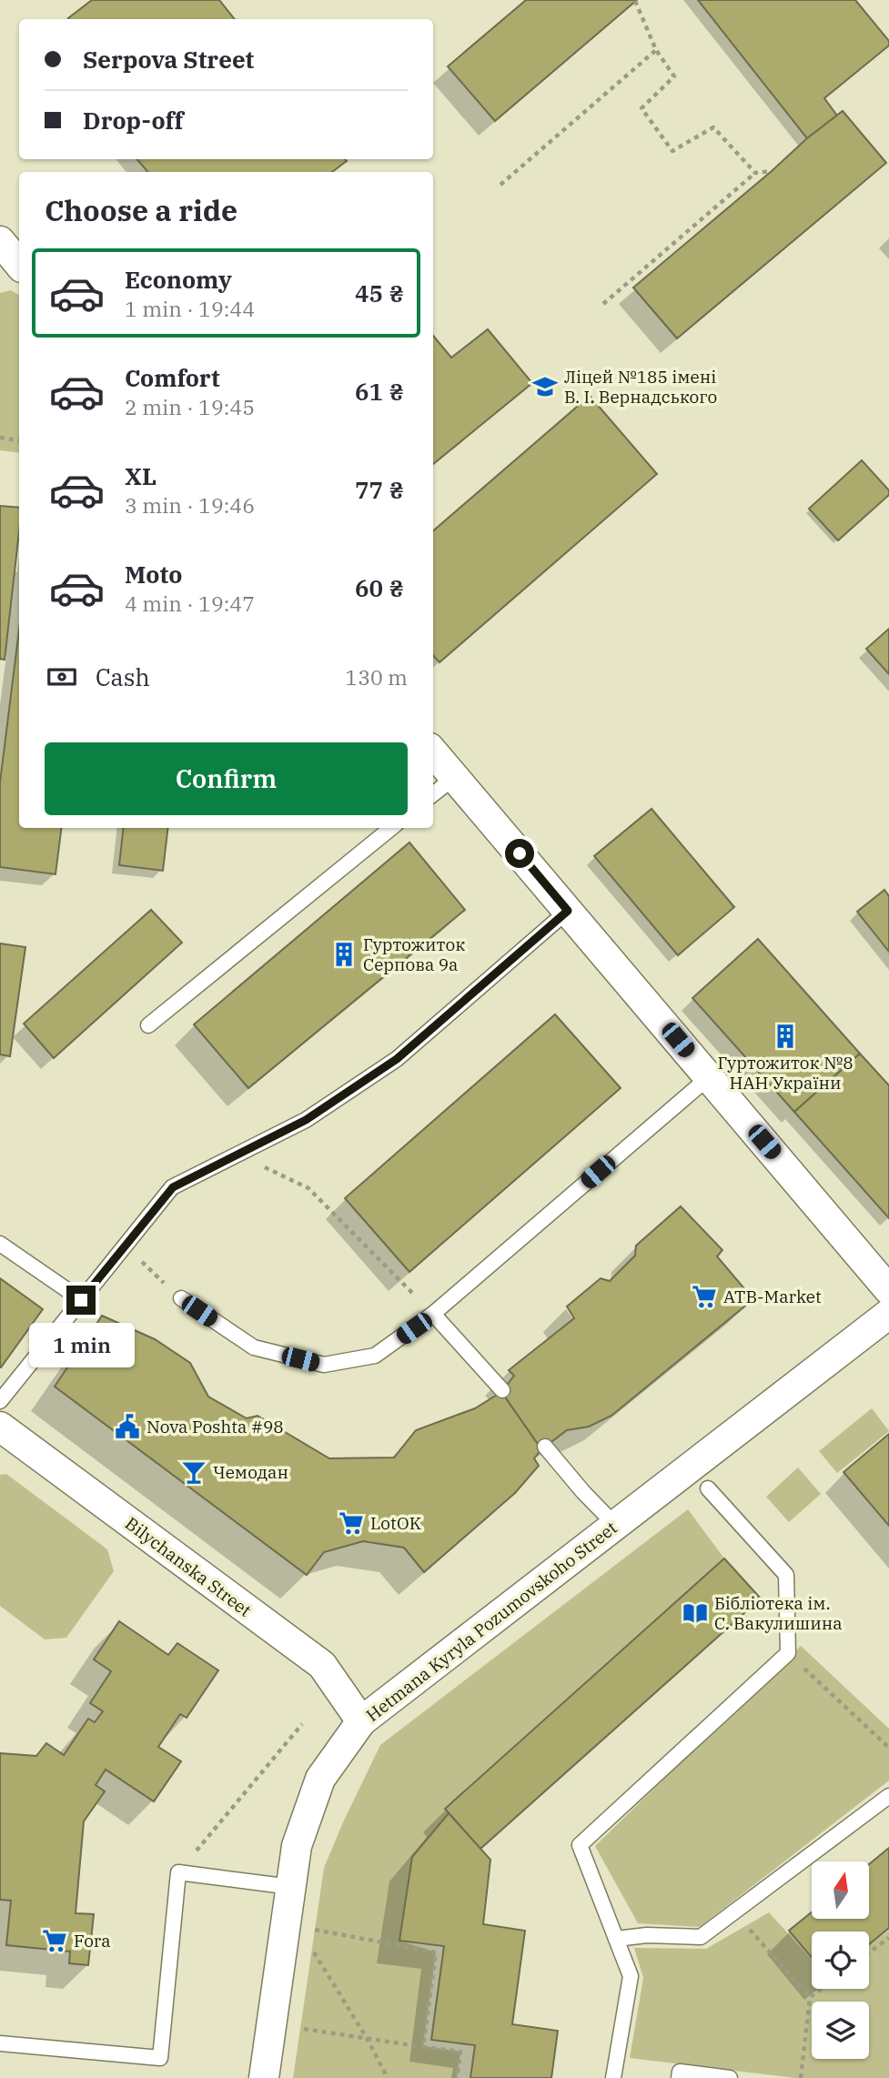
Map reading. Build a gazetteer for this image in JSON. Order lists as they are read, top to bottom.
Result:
{
  "streets": {
    "street": ["Bilychanska Street", "Hetmana Kyryla Pozumovskoho Street"]
  },
  "crossings": [
    ["Bilychanska Street", "Hetmana Kyryla Pozumovskoho Street"]
  ],
  "places": {
    "school or university": ["Ліцей №185 імені В. І. Вернадського"],
    "building": ["Гуртожиток Серпова 9а", "Гуртожиток №8 НАН України"],
    "supermarket": ["ATB-Market", "LotOK", "Fora"],
    "public building": ["Nova Poshta #98"],
    "bar": ["Чемодан"],
    "library": ["Бібліотека ім. С. Вакулишина"]
  },
  "north": "top",
  "page": {
    "banner": ["Serpova Street", "Drop-off"],
    "heading": "Choose a ride",
    "list": [
      {
        "name": "Economy",
        "note": "1 min · 19:44",
        "value": "45 ₴"
      },
      {
        "name": "Comfort",
        "note": "2 min · 19:45",
        "value": "61 ₴"
      },
      {
        "name": "XL",
        "note": "3 min · 19:46",
        "value": "77 ₴"
      },
      {
        "name": "Moto",
        "note": "4 min · 19:47",
        "value": "60 ₴"
      }
    ],
    "pay": ["Cash", "130 m"],
    "buttons": "Confirm",
    "bubble": "1 min"
  }
}
